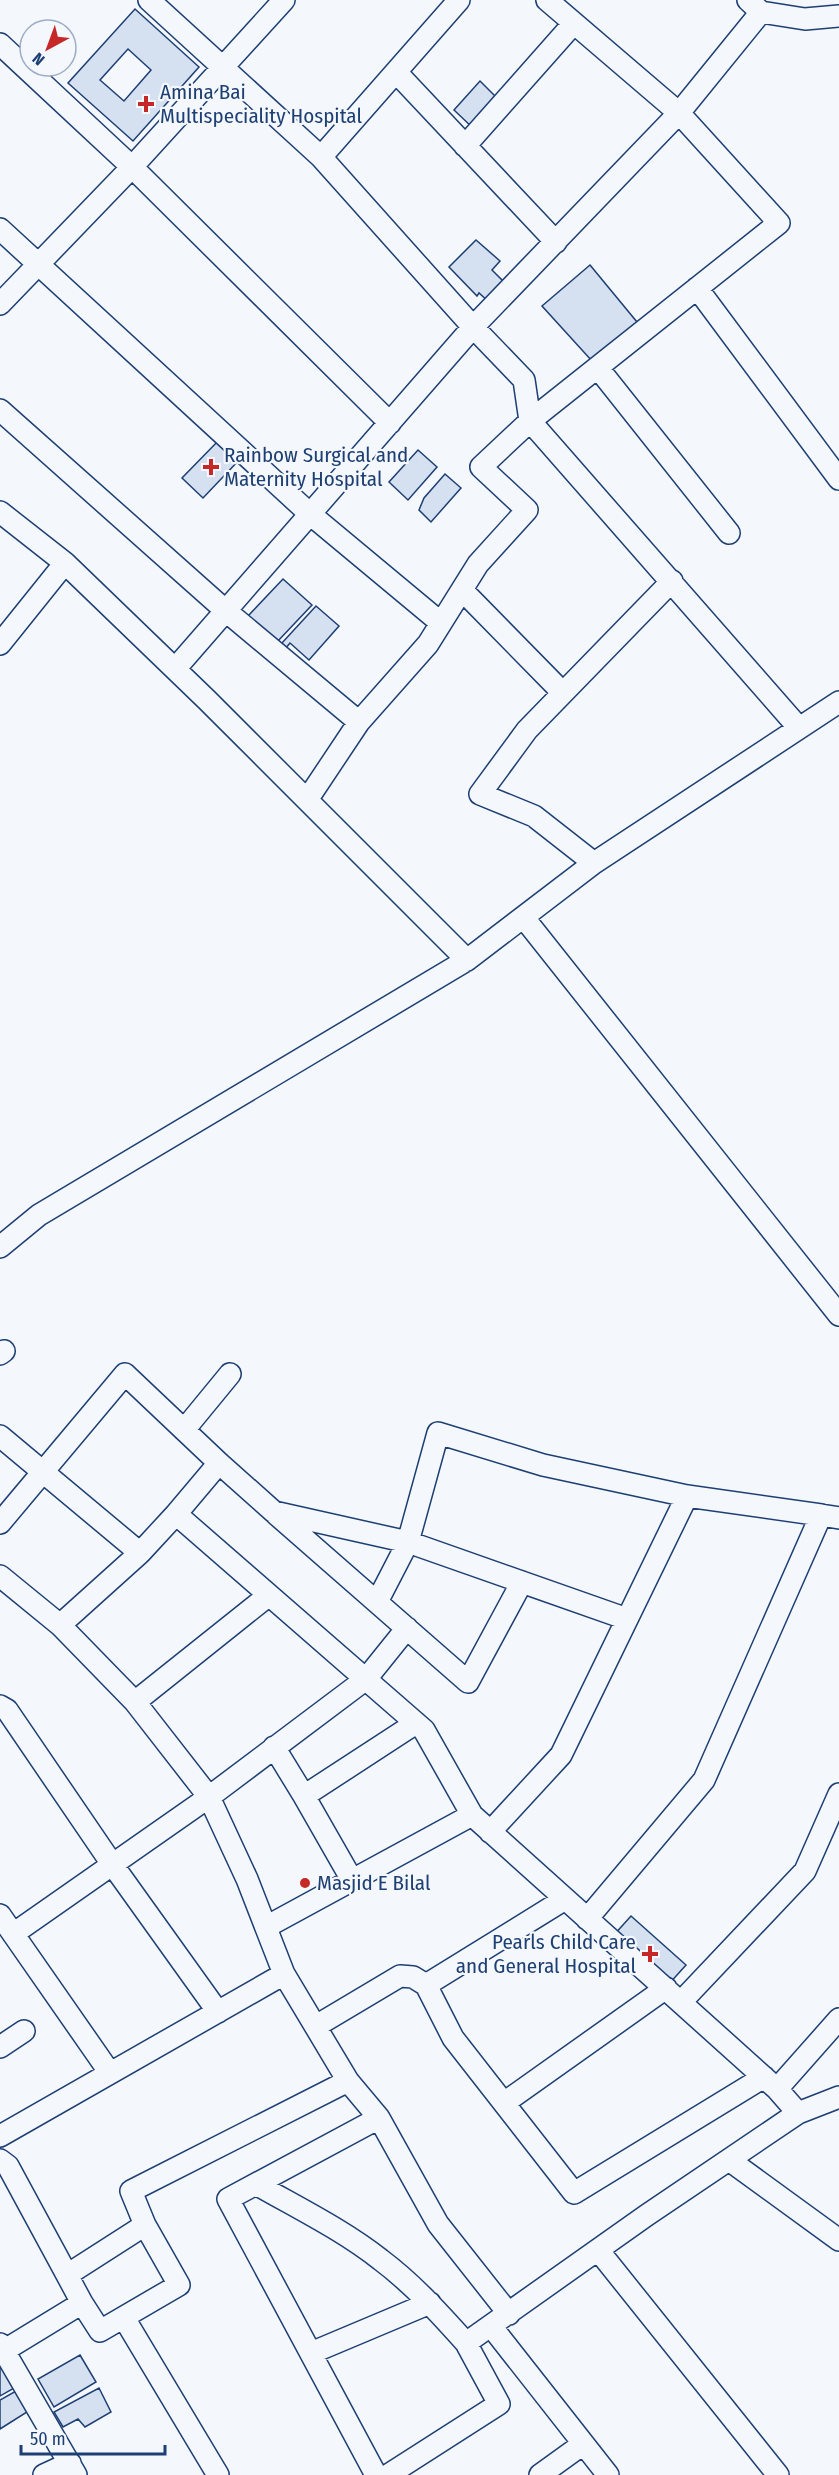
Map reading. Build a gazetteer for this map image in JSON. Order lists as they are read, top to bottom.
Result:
{
  "places": {
    "health": ["Amina Bai Multispeciality Hospital", "Rainbow Surgical and Maternity Hospital", "Pearls Child Care and General Hospital"],
    "other": ["Masjid E Bilal"]
  },
  "scale_bar": "50 m",
  "north": "bottom left"
}
